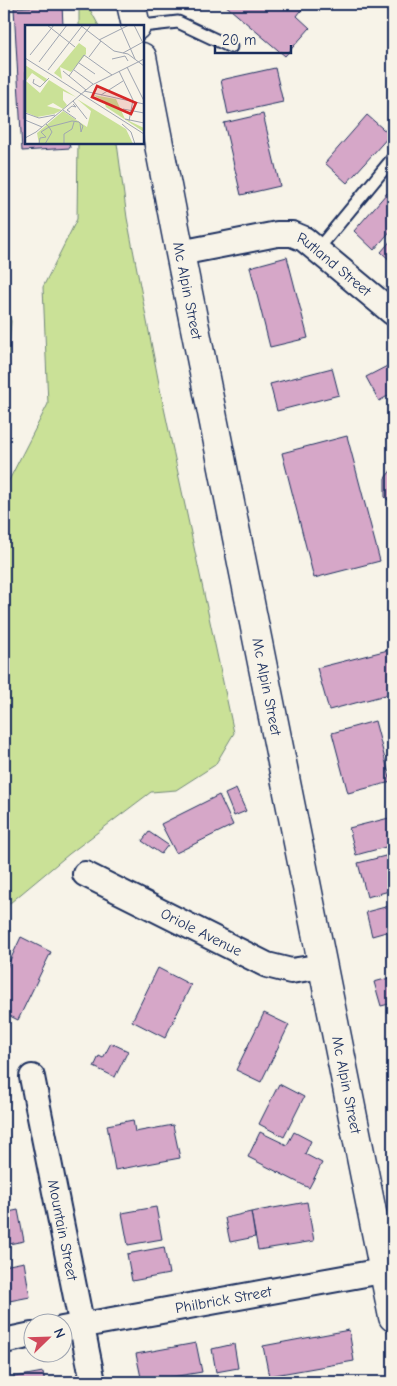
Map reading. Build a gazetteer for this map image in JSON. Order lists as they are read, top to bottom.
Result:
{
  "streets": {
    "street": [
      "Rutland Street",
      "Mc Alpin Street",
      "Oriole Avenue",
      "Mountain Street",
      "Philbrick Street"
    ]
  },
  "crossings": [
    ["Rutland Street", "Mc Alpin Street"],
    ["Mc Alpin Street", "Oriole Avenue"],
    ["Mc Alpin Street", "Philbrick Street"],
    ["Mountain Street", "Philbrick Street"]
  ],
  "scale_bar": "20 m",
  "north": "top right"
}
